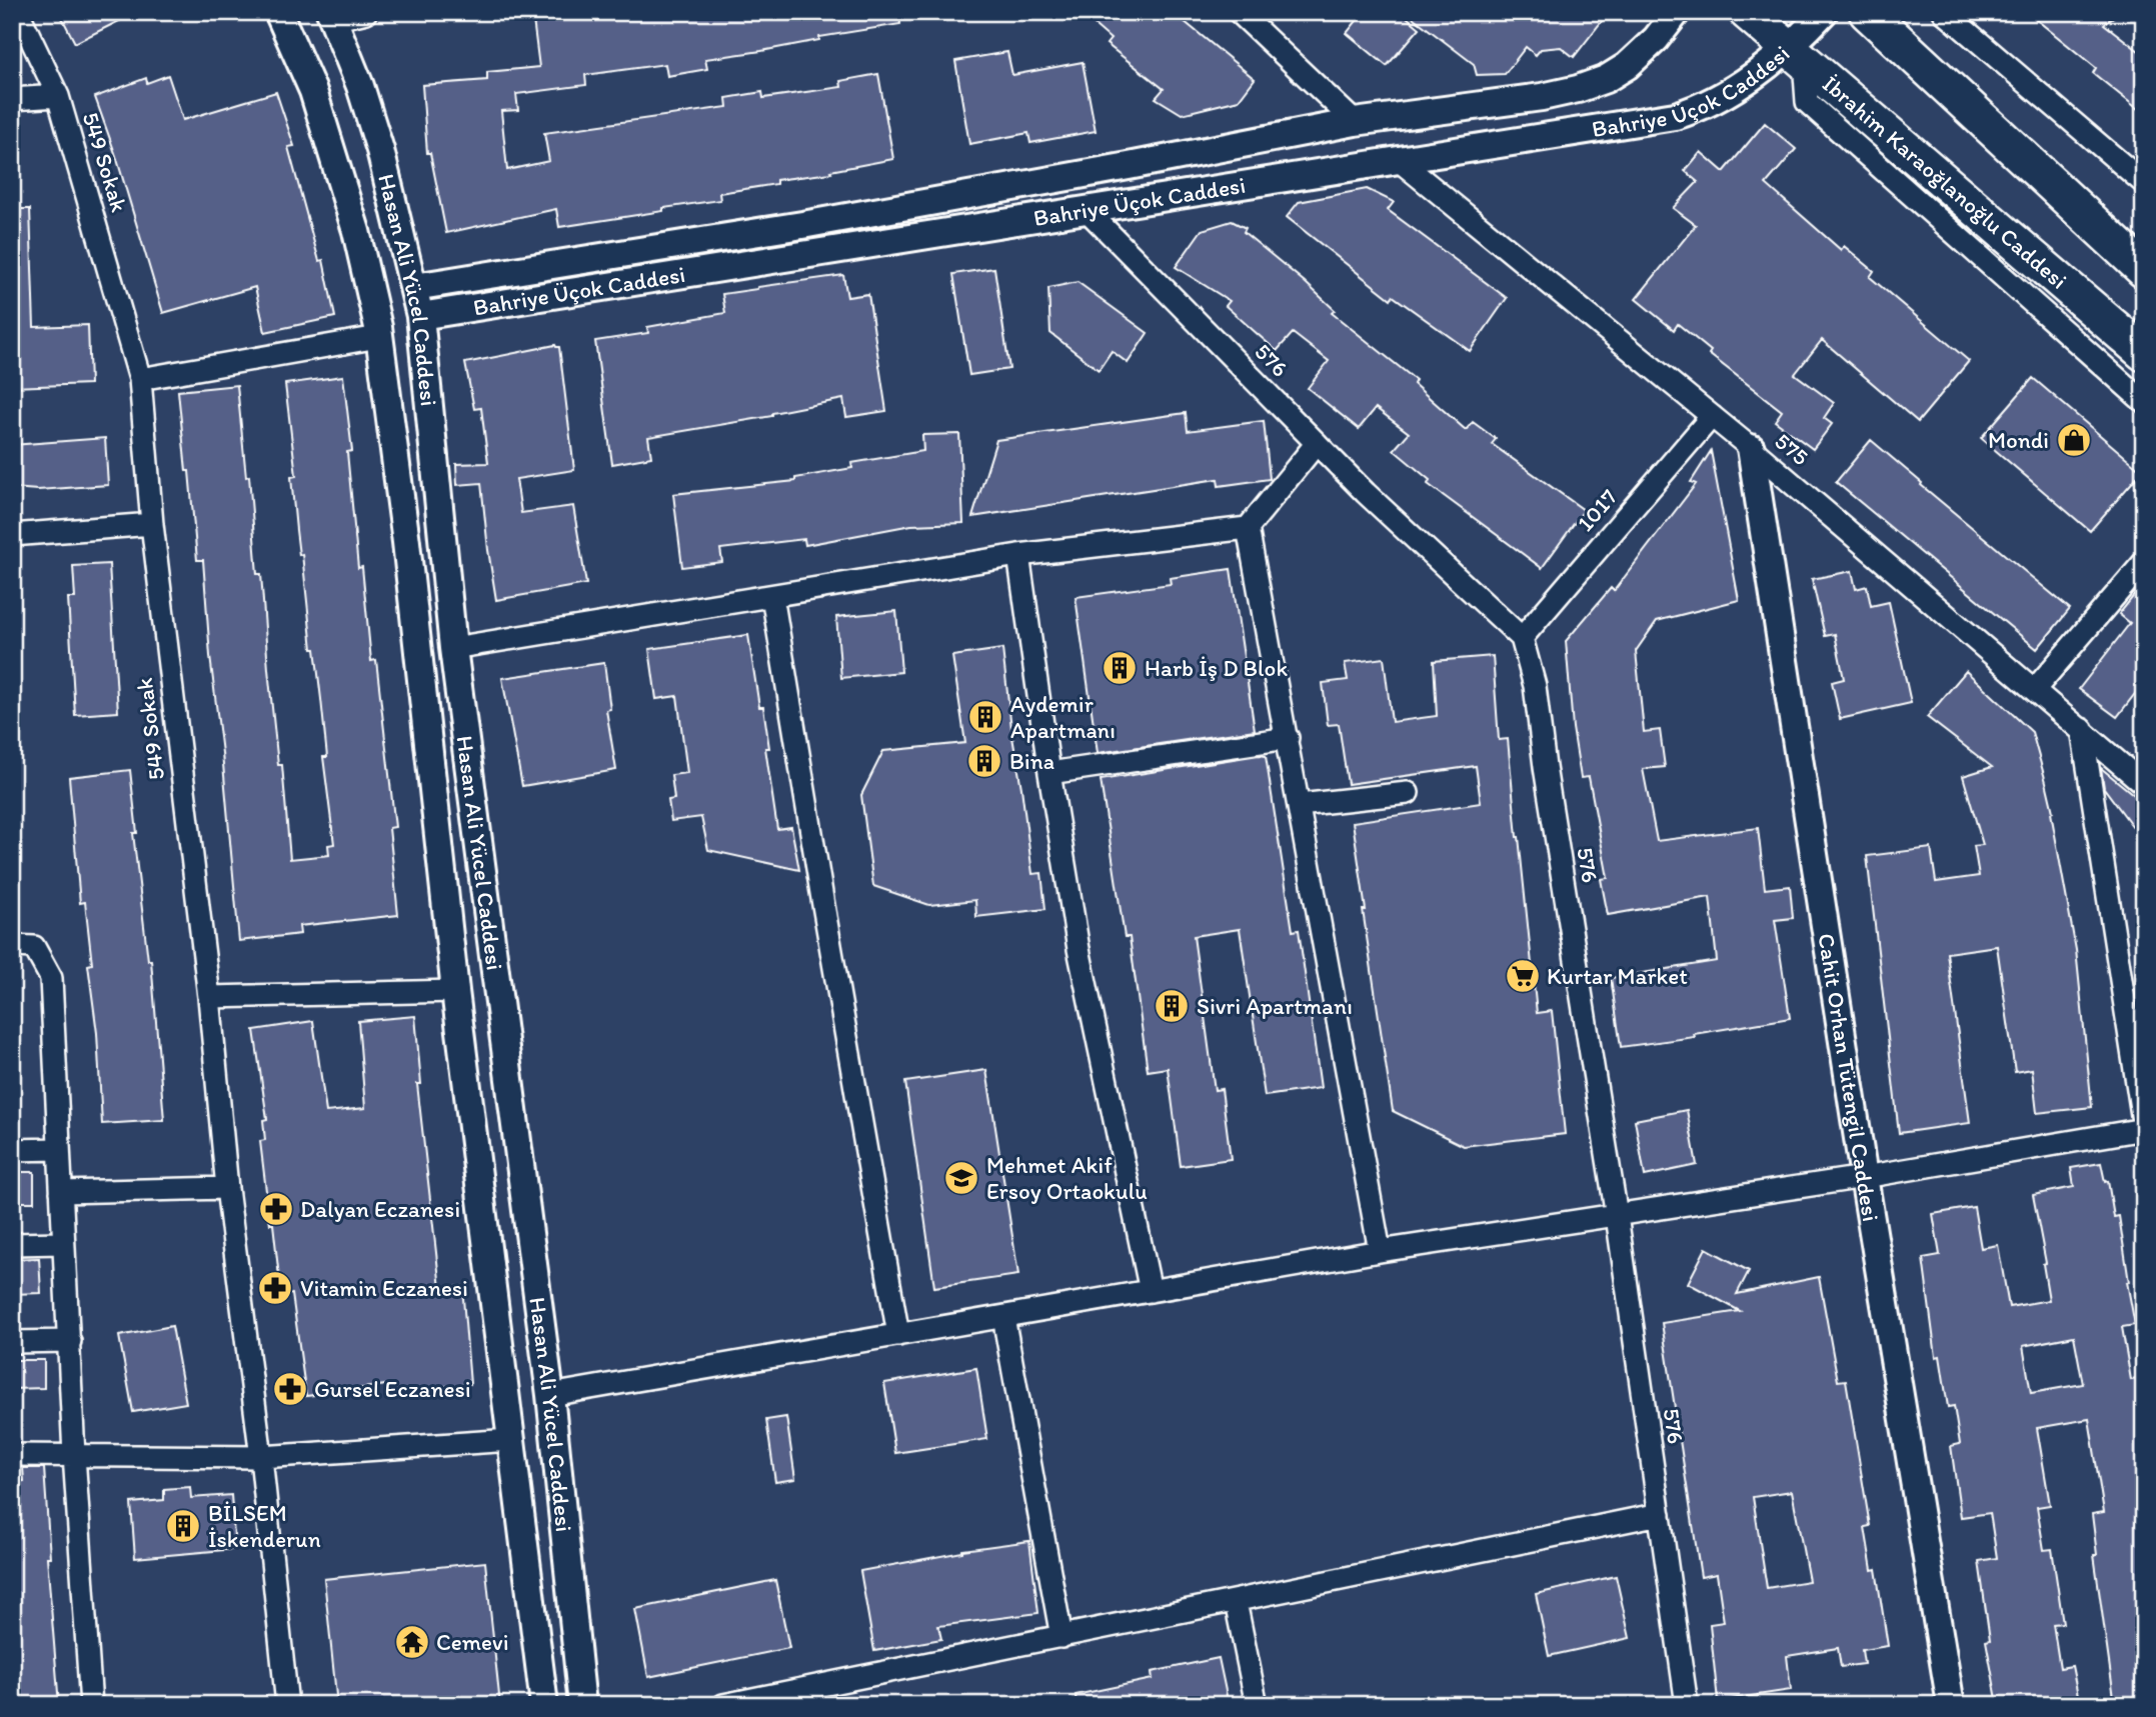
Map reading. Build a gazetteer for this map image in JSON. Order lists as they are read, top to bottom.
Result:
{
  "streets": {
    "highway": ["İbrahim Karaoğlanoğlu Caddesi"],
    "street": [
      "Bahriye Üçok Caddesi",
      "549 Sokak",
      "Hasan Ali Yücel Caddesi",
      "576",
      "575",
      "1017",
      "Cahit Orhan Tütengil Caddesi"
    ]
  },
  "crossings": [
    ["Bahriye Üçok Caddesi", "İbrahim Karaoğlanoğlu Caddesi"],
    ["Bahriye Üçok Caddesi", "Hasan Ali Yücel Caddesi"],
    ["Bahriye Üçok Caddesi", "576"],
    ["Bahriye Üçok Caddesi", "575"],
    ["576", "1017"],
    ["575", "1017"],
    ["575", "Cahit Orhan Tütengil Caddesi"]
  ],
  "places": {
    "shop": ["Mondi"],
    "building": [
      "Harb İş D Blok",
      "Aydemir Apartmanı",
      "Bina",
      "Sivri Apartmanı",
      "BİLSEM İskenderun"
    ],
    "supermarket": ["Kurtar Market"],
    "school or university": ["Mehmet Akif Ersoy Ortaokulu"],
    "pharmacy": ["Dalyan Eczanesi", "Vitamin Eczanesi", "Gursel Eczanesi"],
    "temple": ["Cemevi"]
  }
}
